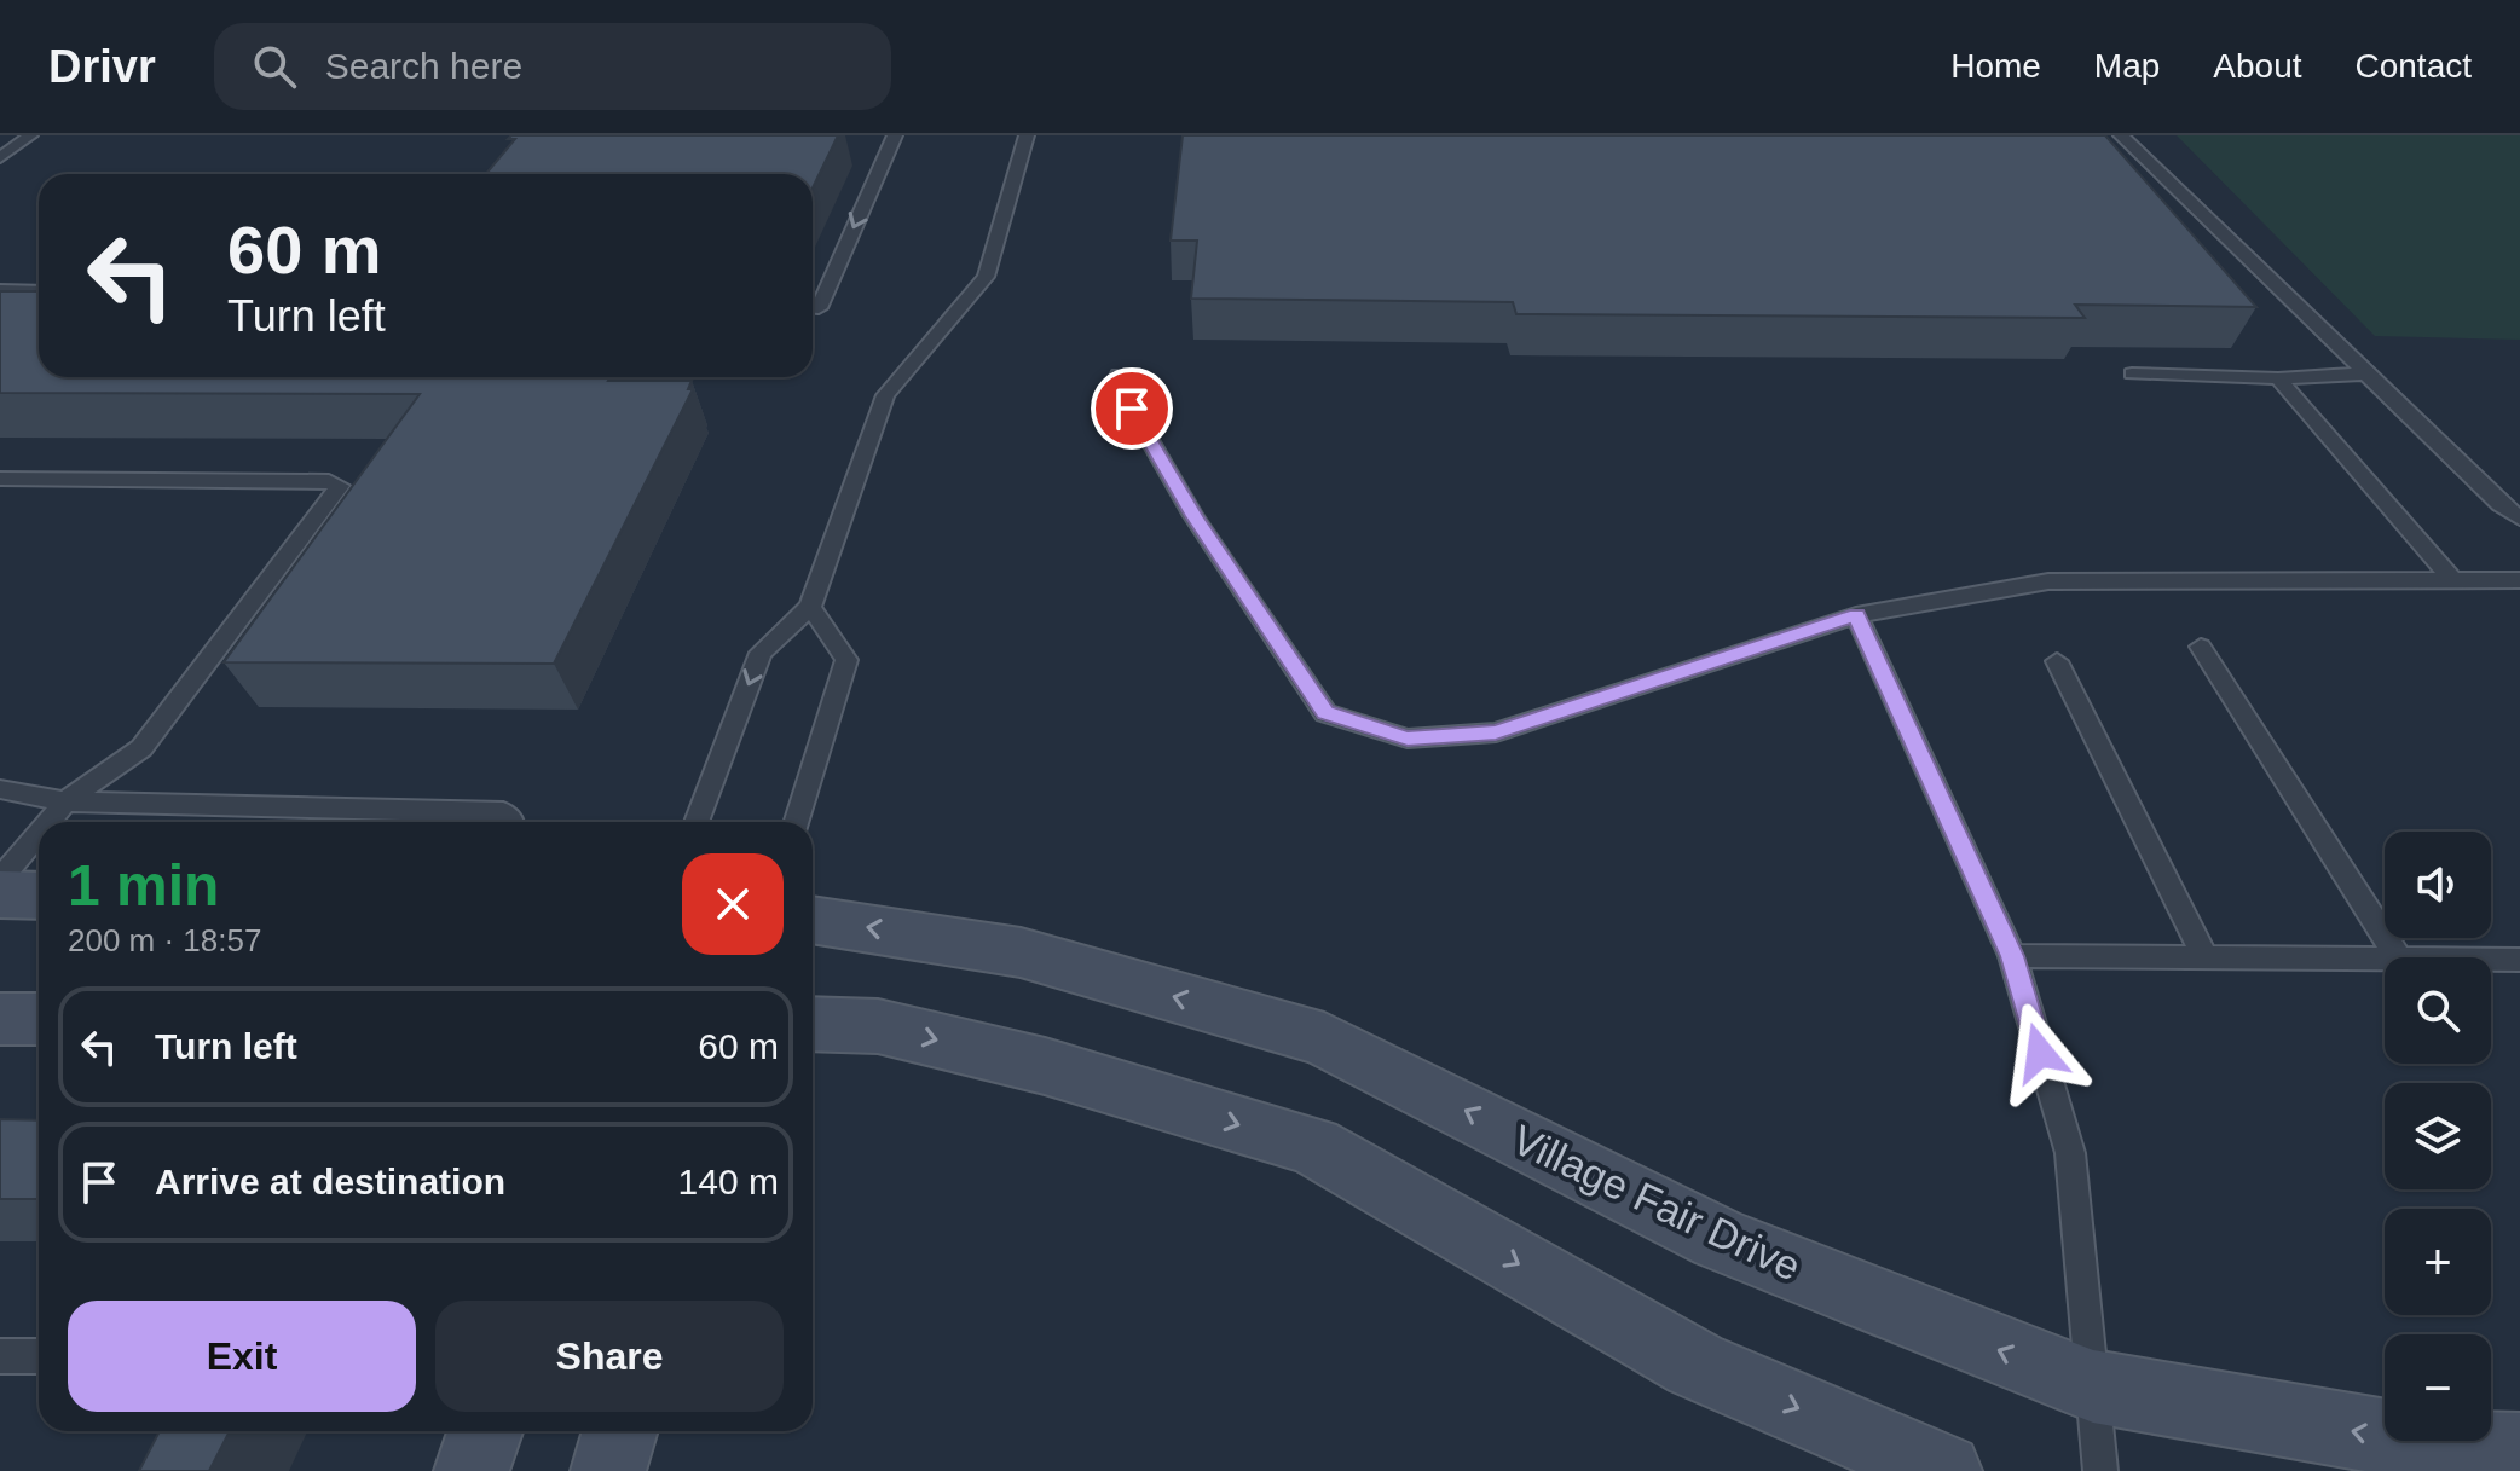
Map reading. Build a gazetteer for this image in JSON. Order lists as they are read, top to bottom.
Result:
{
  "streets": {
    "street": ["Village Fair Drive"]
  },
  "page": {
    "header": "Drivr",
    "search": "Search here",
    "nav": [
      "Home",
      "Map",
      "About",
      "Contact"
    ],
    "turn": ["60 m", "Turn left"],
    "heading": ["1 min", "200 m · 18:57"],
    "map_buttons": ["+", "−"],
    "list": [
      {
        "name": "Turn left",
        "value": "60 m"
      },
      {
        "name": "Arrive at destination",
        "value": "140 m"
      }
    ],
    "buttons": ["Exit", "Share"]
  }
}
